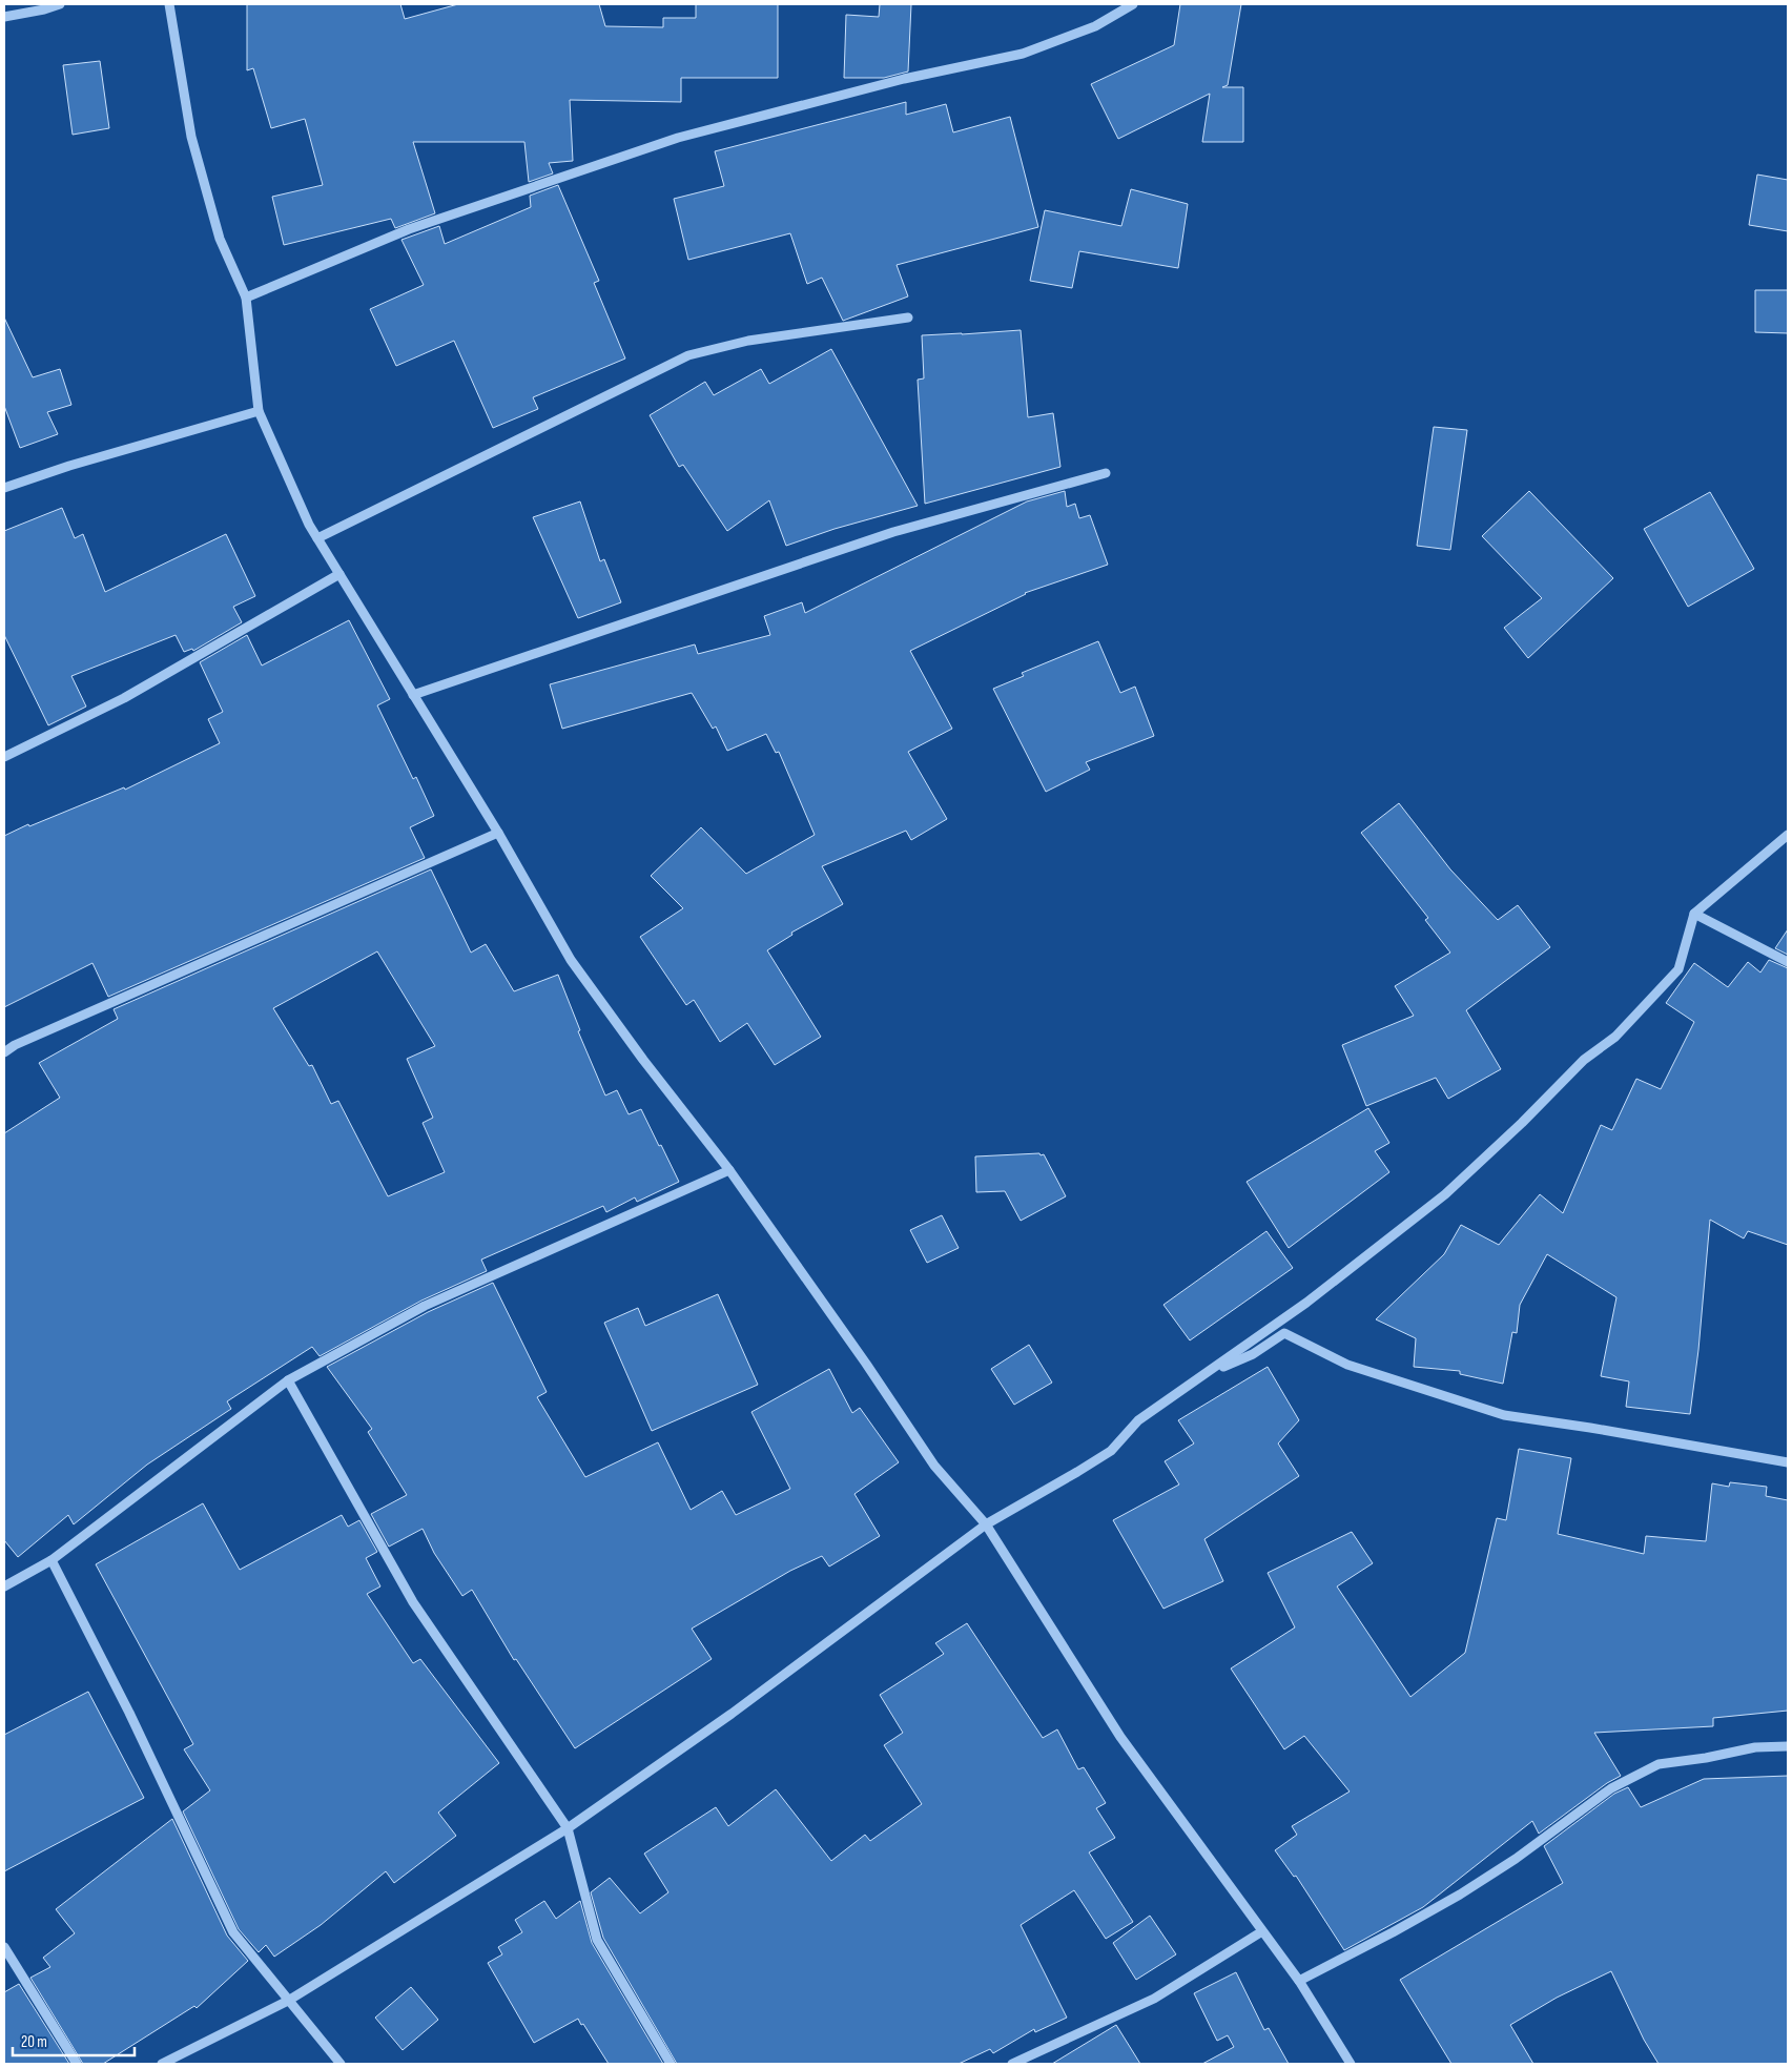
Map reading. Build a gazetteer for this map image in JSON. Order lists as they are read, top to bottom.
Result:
{
  "scale_bar": "20 m"
}
